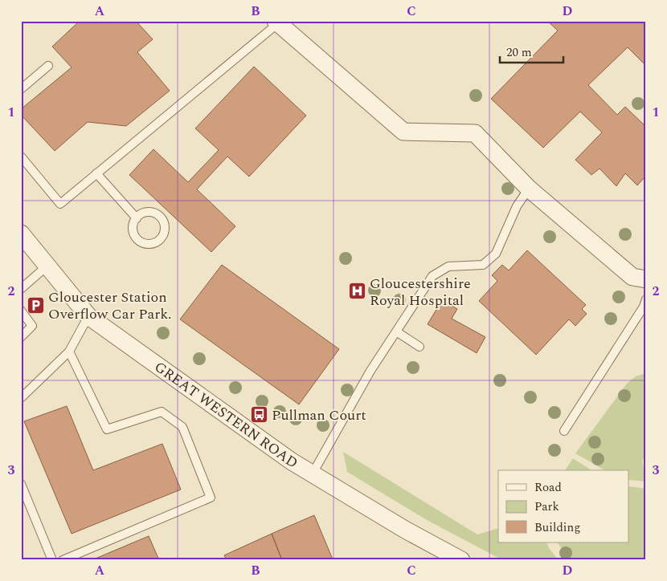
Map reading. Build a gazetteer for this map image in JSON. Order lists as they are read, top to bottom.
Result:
{
  "streets": {
    "street": ["GREAT WESTERN ROAD"]
  },
  "places": {
    "hospital": ["Gloucestershire Royal Hospital"],
    "parking": ["Gloucester Station Overflow Car Park."],
    "bus stop": ["Pullman Court"]
  },
  "legend": ["Road", "Park", "Building"],
  "scale_bar": "20 m",
  "grid": {
    "columns": [
      "A",
      "B",
      "C",
      "D"
    ],
    "rows": ["1", "2", "3"]
  }
}
